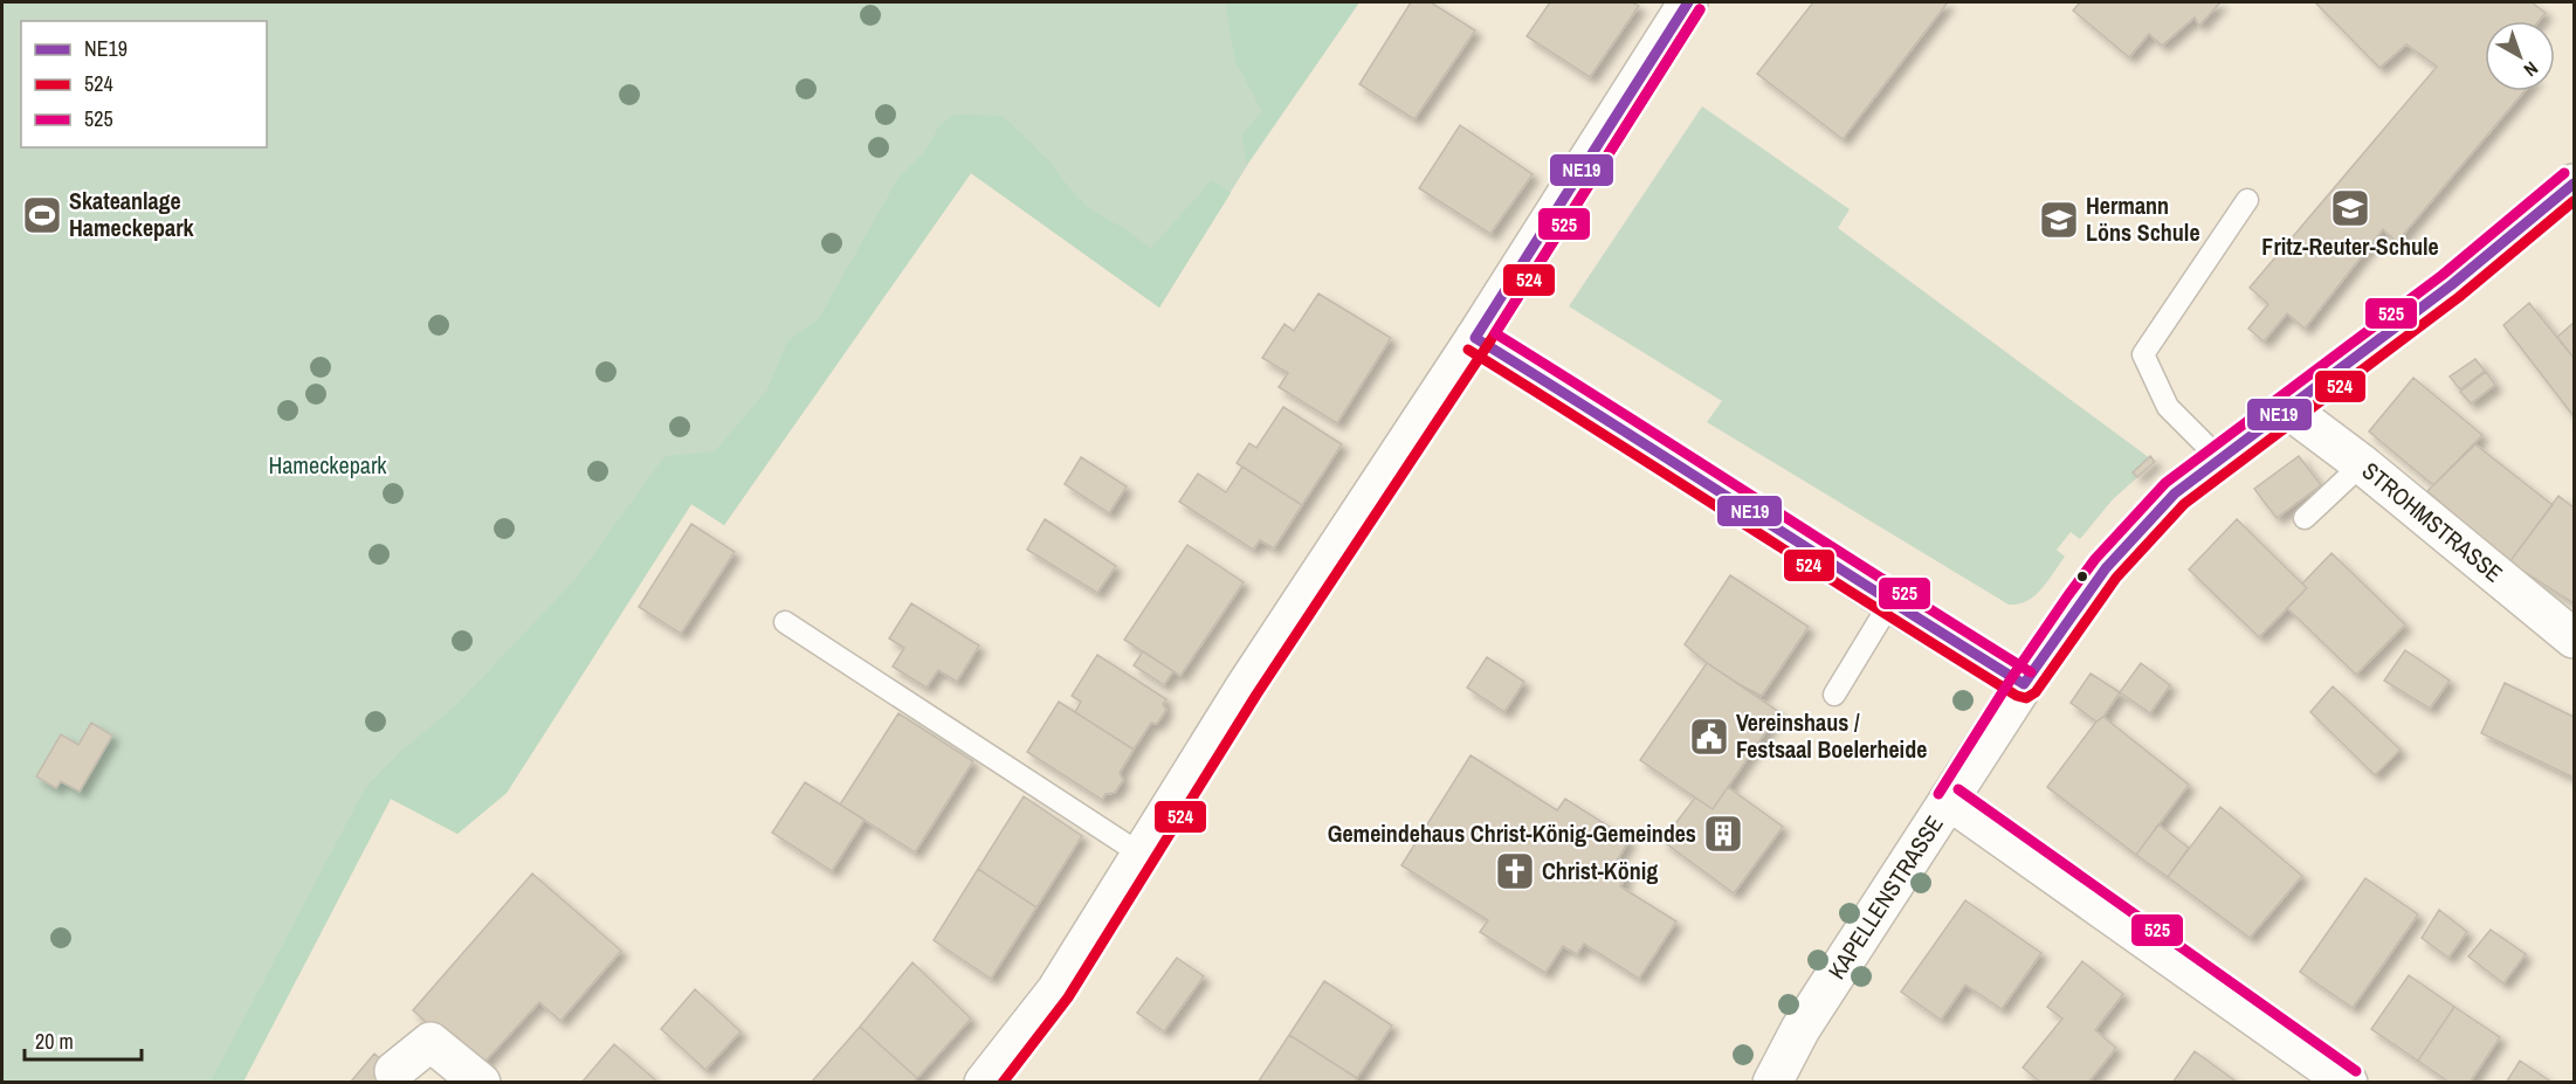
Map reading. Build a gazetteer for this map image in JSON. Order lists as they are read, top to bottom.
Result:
{
  "streets": {
    "street": ["STROHMSTRASSE", "KAPELLENSTRASSE"]
  },
  "crossings": [
    ["STROHMSTRASSE", "KAPELLENSTRASSE"]
  ],
  "parks": ["Hameckepark"],
  "places": {
    "school or university": ["Fritz-Reuter-Schule", "Hermann Löns Schule"],
    "sports": ["Skateanlage Hameckepark"],
    "public building": ["Vereinshaus / Festsaal Boelerheide"],
    "building": ["Gemeindehaus Christ-König-Gemeindes"],
    "church": ["Christ-König"]
  },
  "lines": ["transit line NE19", "transit line 524", "transit line 525"],
  "legend": ["NE19", "524", "525"],
  "scale_bar": "20 m",
  "north": "bottom right"
}
